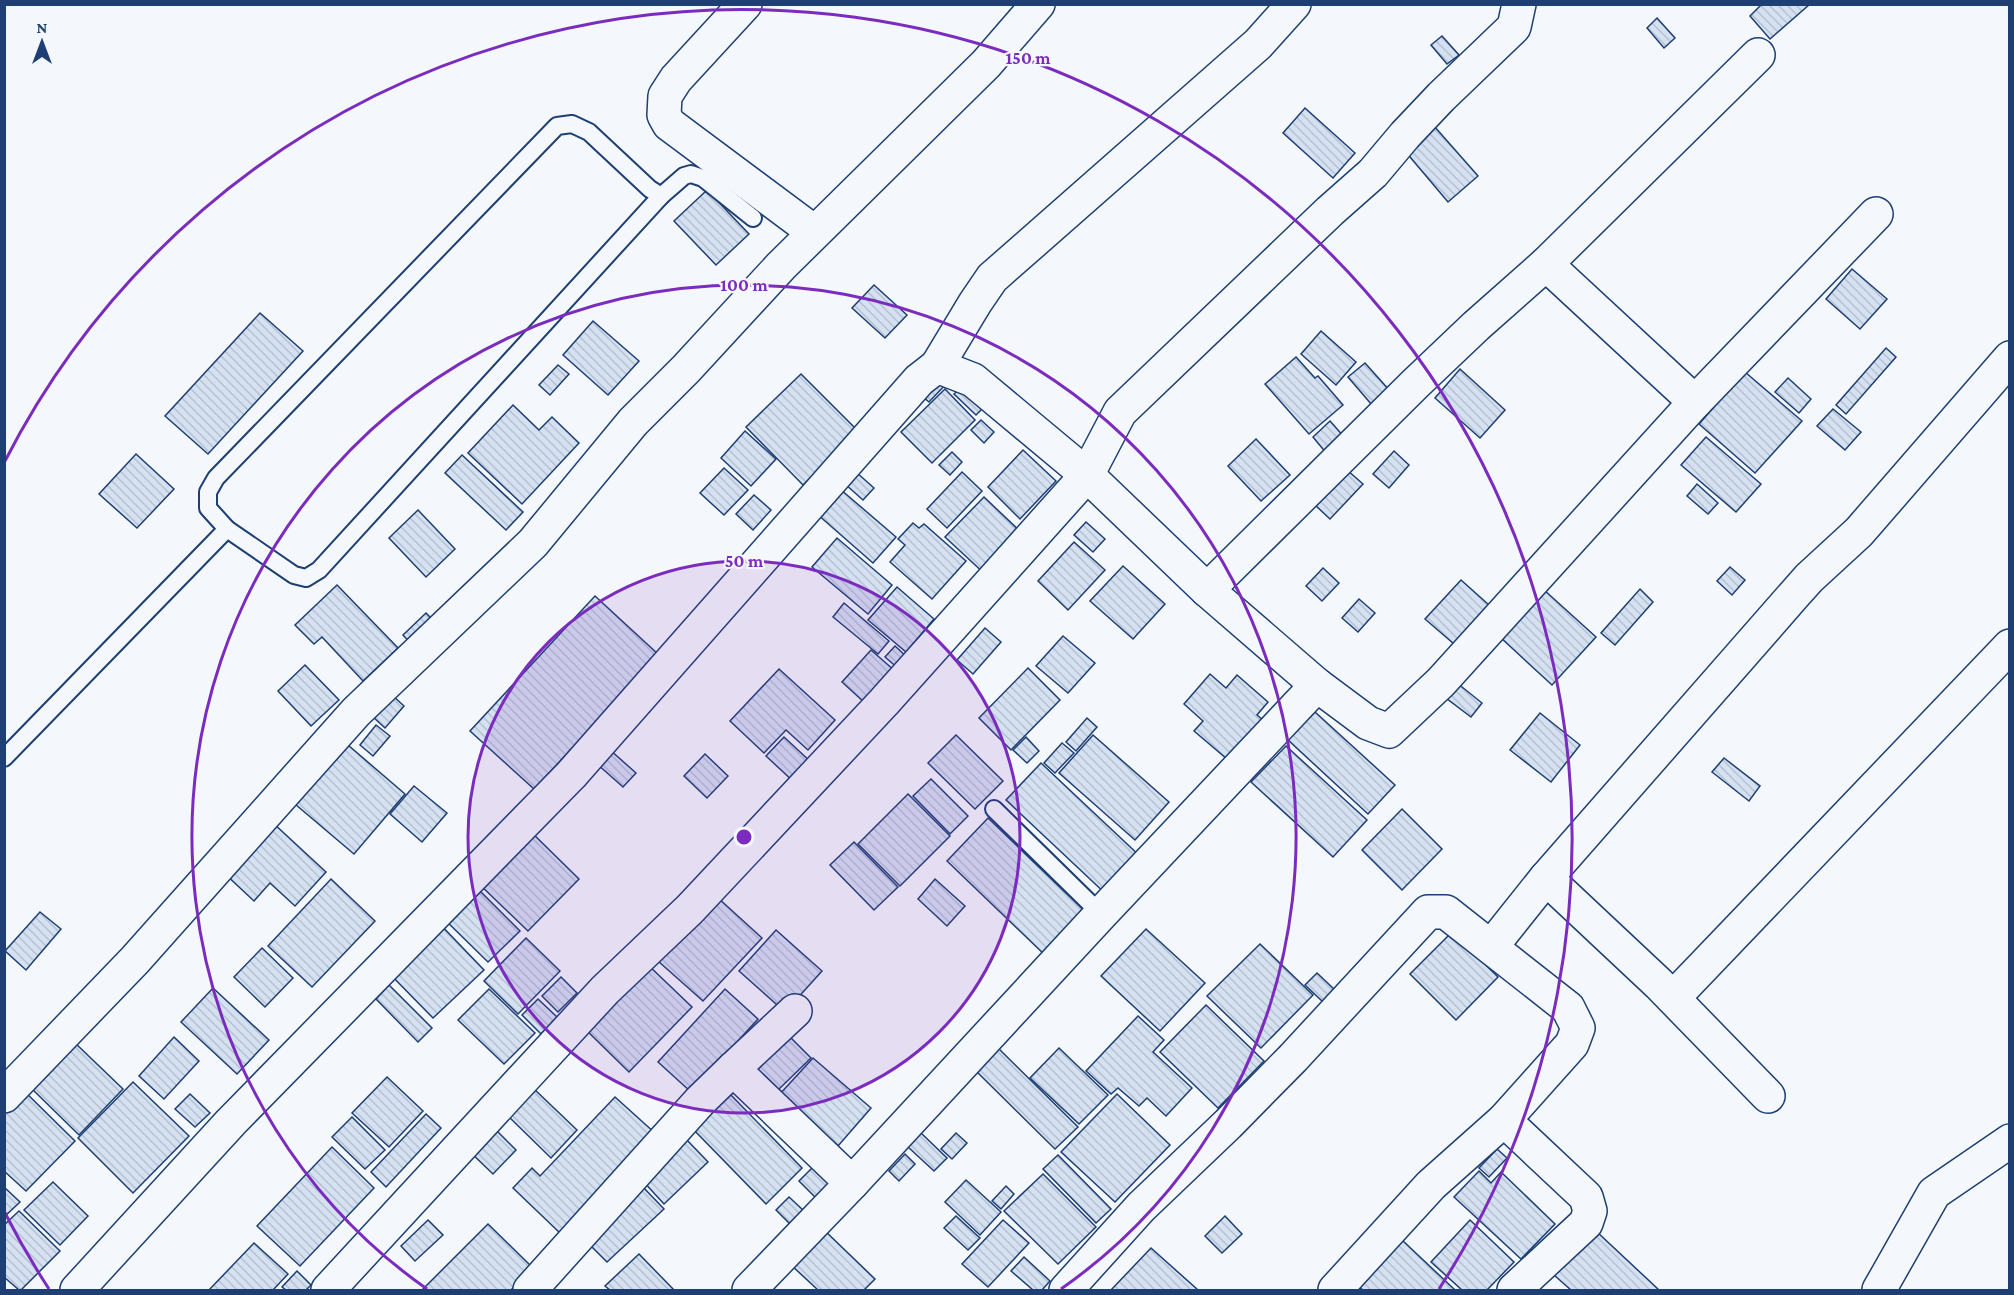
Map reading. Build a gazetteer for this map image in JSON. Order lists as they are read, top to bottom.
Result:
{
  "north": "top",
  "rings": ["150 m", "100 m", "50 m"]
}
